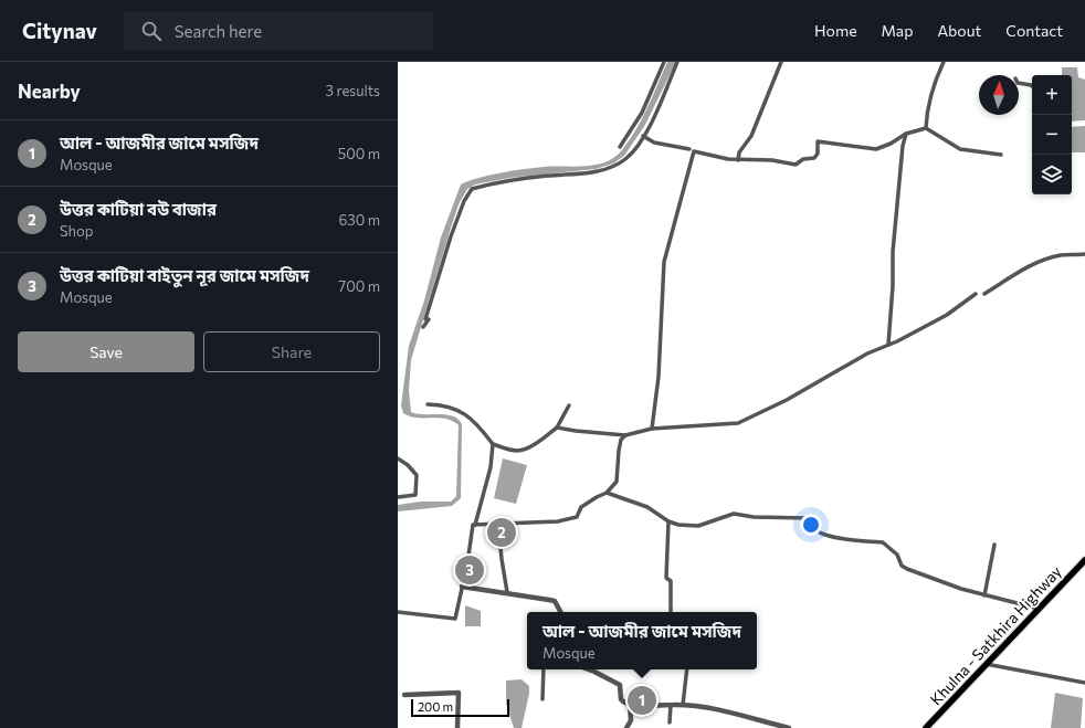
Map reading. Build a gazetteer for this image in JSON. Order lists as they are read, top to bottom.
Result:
{
  "streets": {
    "highway": ["Khulna - Satkhira Highway"]
  },
  "scale_bar": "200 m",
  "north": "top",
  "page": {
    "header": "Citynav",
    "search": "Search here",
    "nav": [
      "Home",
      "Map",
      "About",
      "Contact"
    ],
    "heading": ["Nearby", "3 results"],
    "map_buttons": ["+", "−"],
    "list": [
      {
        "mark": "1",
        "name": "আল - আজমীর জামে মসজিদ",
        "note": "Mosque",
        "value": "500 m"
      },
      {
        "mark": "2",
        "name": "উত্তর কাটিয়া বউ বাজার",
        "note": "Shop",
        "value": "630 m"
      },
      {
        "mark": "3",
        "name": "উত্তর কাটিয়া বাইতুন নূর জামে মসজিদ",
        "note": "Mosque",
        "value": "700 m"
      }
    ],
    "buttons": ["Save", "Share"],
    "pins": ["2", "3", "1"],
    "popup": ["আল - আজমীর জামে মসজিদ", "Mosque"],
    "scale": "200 m"
  }
}
